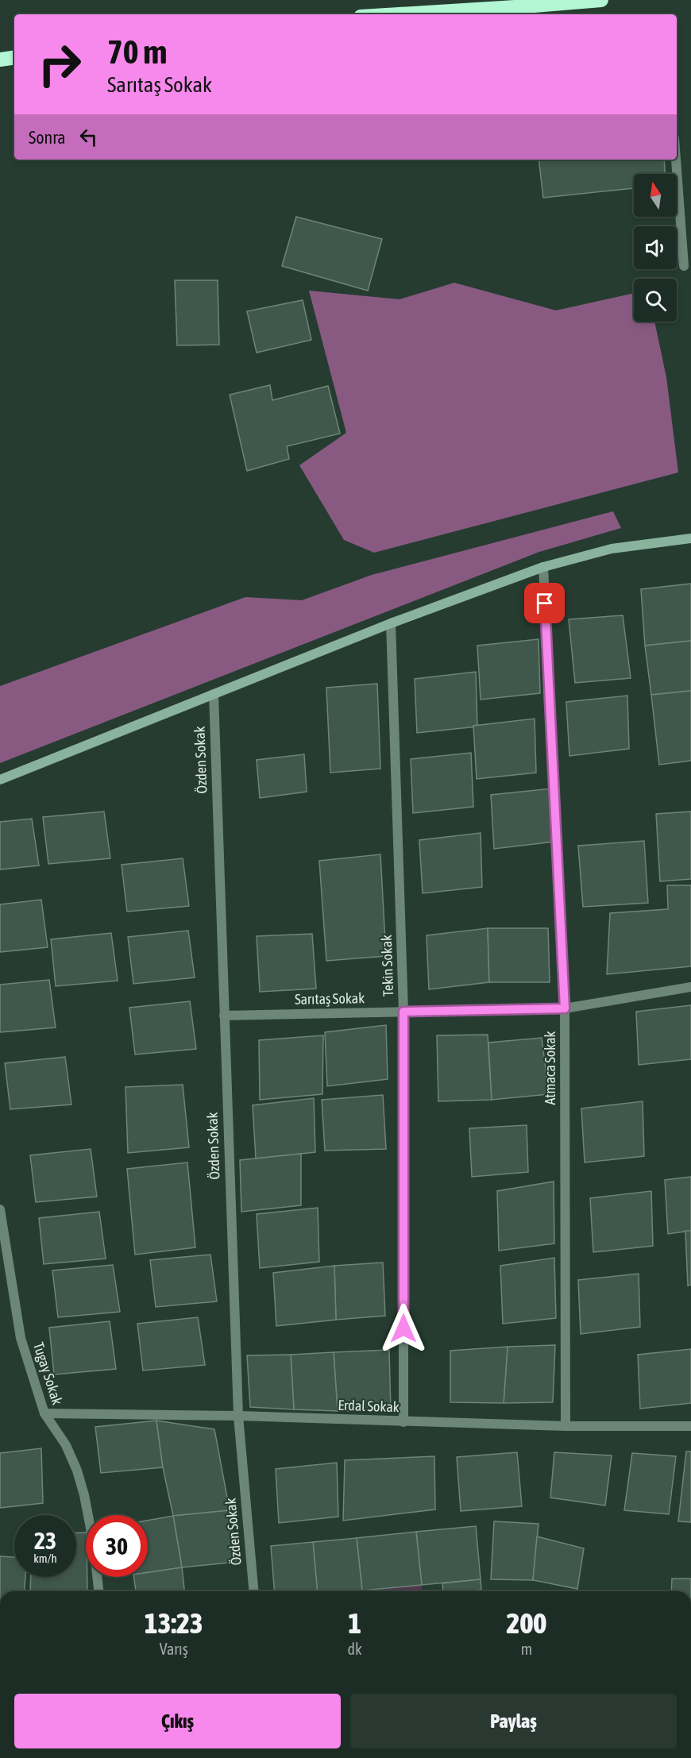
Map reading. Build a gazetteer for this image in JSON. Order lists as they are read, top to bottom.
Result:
{
  "streets": {
    "street": [
      "Özden Sokak",
      "Tekin Sokak",
      "Sarıtaş Sokak",
      "Atmaca Sokak",
      "Tugay Sokak",
      "Erdal Sokak"
    ]
  },
  "crossings": [
    ["Özden Sokak", "Sarıtaş Sokak"],
    ["Özden Sokak", "Erdal Sokak"],
    ["Tekin Sokak", "Sarıtaş Sokak"],
    ["Tekin Sokak", "Erdal Sokak"],
    ["Sarıtaş Sokak", "Atmaca Sokak"],
    ["Atmaca Sokak", "Erdal Sokak"],
    ["Tugay Sokak", "Erdal Sokak"]
  ],
  "north": "top",
  "page": {
    "turn": ["70 m", "Sarıtaş Sokak"],
    "then": "Sonra",
    "speed": "23 km/h",
    "limit": "30",
    "eta": [
      "13:23",
      "Varış",
      "1",
      "dk",
      "200",
      "m"
    ],
    "buttons": ["Çıkış", "Paylaş"]
  }
}
